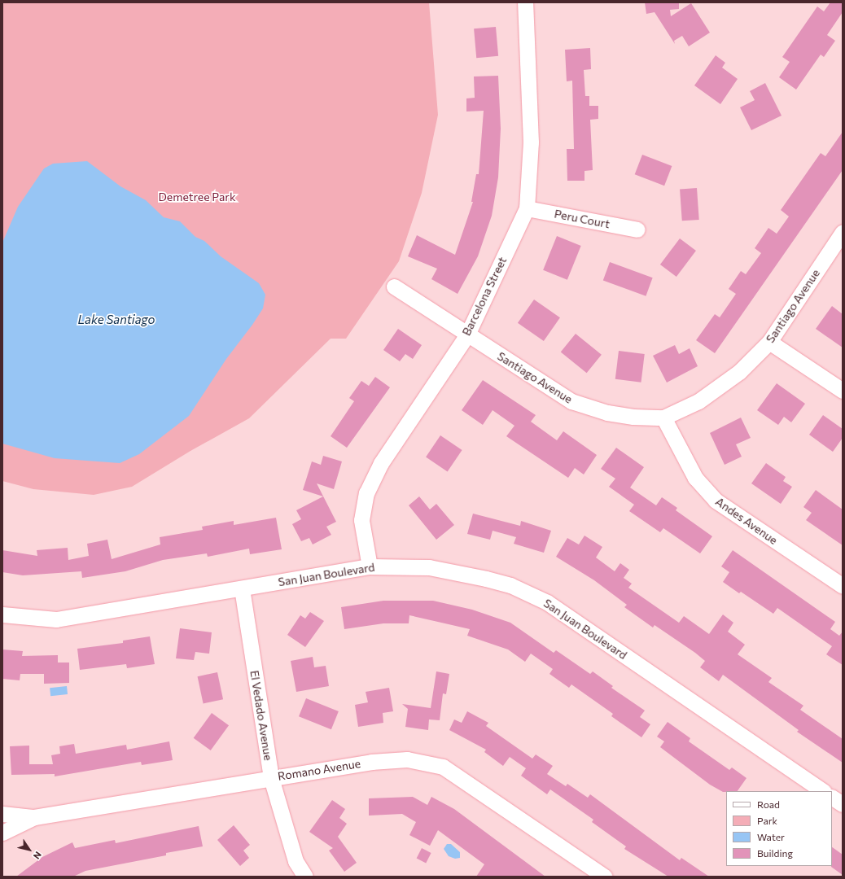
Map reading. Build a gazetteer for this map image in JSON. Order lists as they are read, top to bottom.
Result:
{
  "streets": {
    "street": [
      "Peru Court",
      "Barcelona Street",
      "Santiago Avenue",
      "Andes Avenue",
      "San Juan Boulevard",
      "El Vedado Avenue",
      "Romano Avenue"
    ]
  },
  "crossings": [
    ["Peru Court", "Barcelona Street"],
    ["Barcelona Street", "Santiago Avenue"],
    ["Barcelona Street", "San Juan Boulevard"],
    ["Santiago Avenue", "Andes Avenue"],
    ["San Juan Boulevard", "El Vedado Avenue"],
    ["El Vedado Avenue", "Romano Avenue"]
  ],
  "water": ["Lake Santiago"],
  "parks": ["Demetree Park"],
  "legend": [
    "Road",
    "Park",
    "Water",
    "Building"
  ],
  "north": "bottom right"
}
